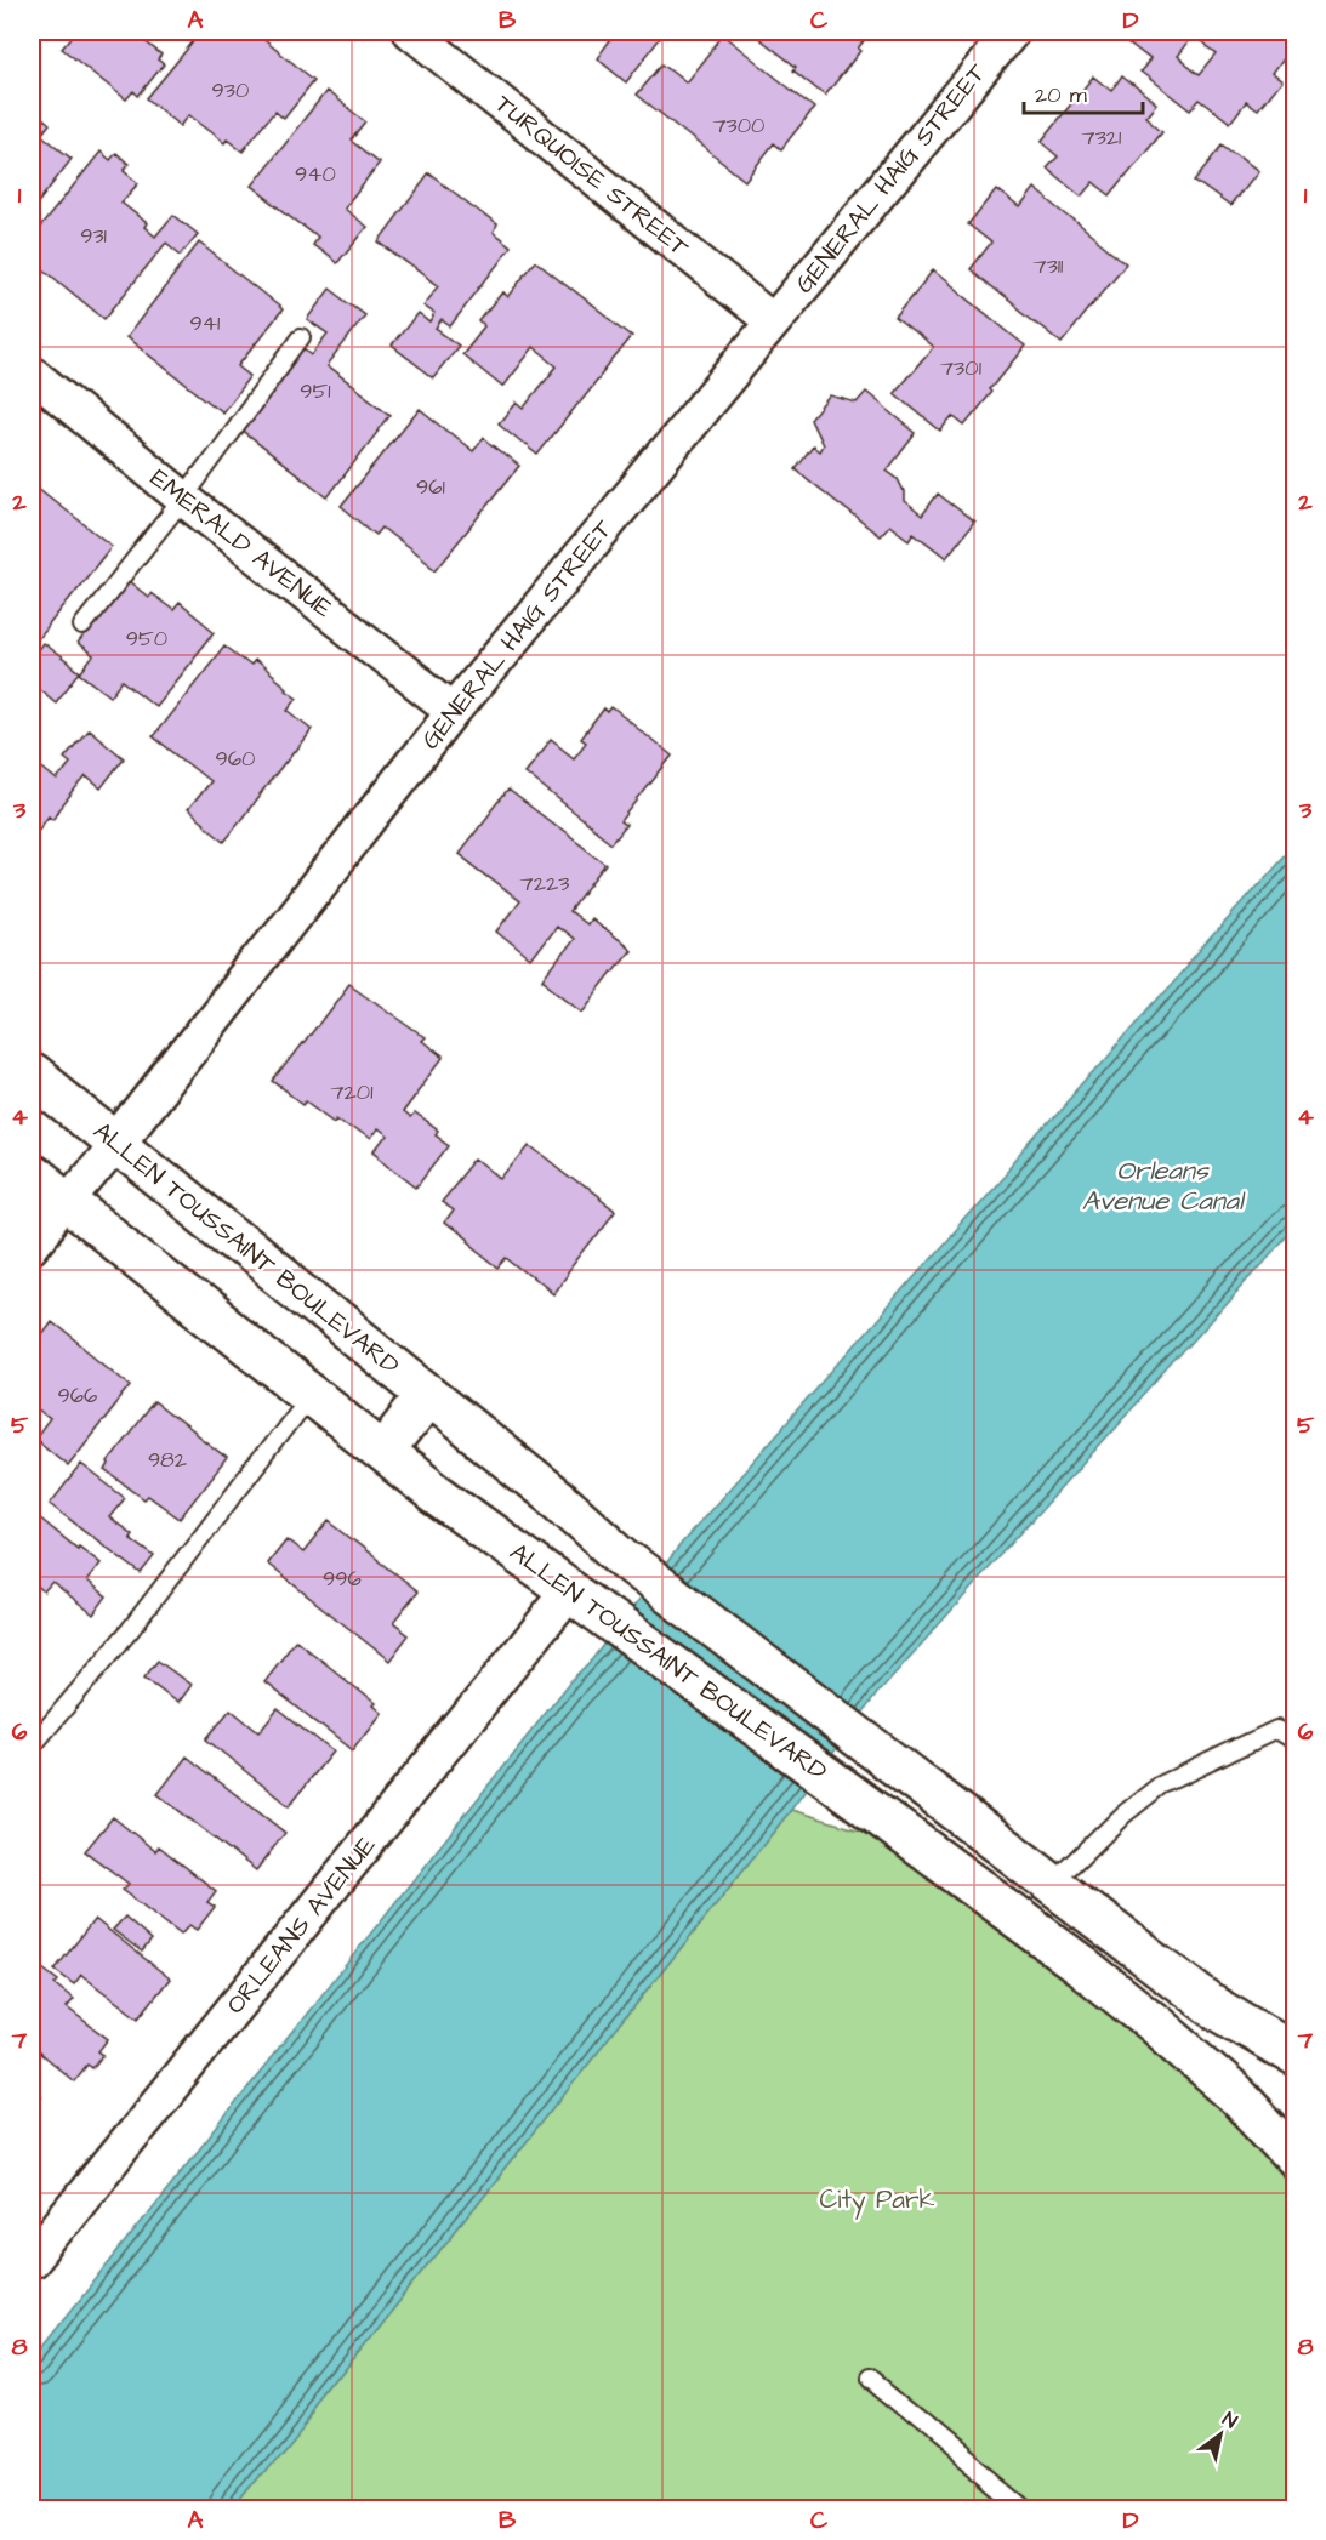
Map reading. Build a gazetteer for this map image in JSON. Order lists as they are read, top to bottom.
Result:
{
  "streets": {
    "main road": ["ALLEN TOUSSAINT BOULEVARD"],
    "street": [
      "TURQUOISE STREET",
      "GENERAL HAIG STREET",
      "EMERALD AVENUE",
      "ORLEANS AVENUE"
    ]
  },
  "crossings": [
    ["TURQUOISE STREET", "GENERAL HAIG STREET"],
    ["GENERAL HAIG STREET", "EMERALD AVENUE"],
    ["GENERAL HAIG STREET", "ALLEN TOUSSAINT BOULEVARD"],
    ["ALLEN TOUSSAINT BOULEVARD", "ORLEANS AVENUE"]
  ],
  "water": ["Orleans Avenue Canal"],
  "parks": ["City Park"],
  "house_numbers": [
    "930",
    "7300",
    "7321",
    "940",
    "931",
    "7311",
    "941",
    "7301",
    "951",
    "961",
    "950",
    "960",
    "7223",
    "7201",
    "966",
    "982",
    "996"
  ],
  "scale_bar": "20 m",
  "north": "top right",
  "grid": {
    "columns": [
      "A",
      "B",
      "C",
      "D"
    ],
    "rows": [
      "1",
      "2",
      "3",
      "4",
      "5",
      "6",
      "7",
      "8"
    ]
  }
}
